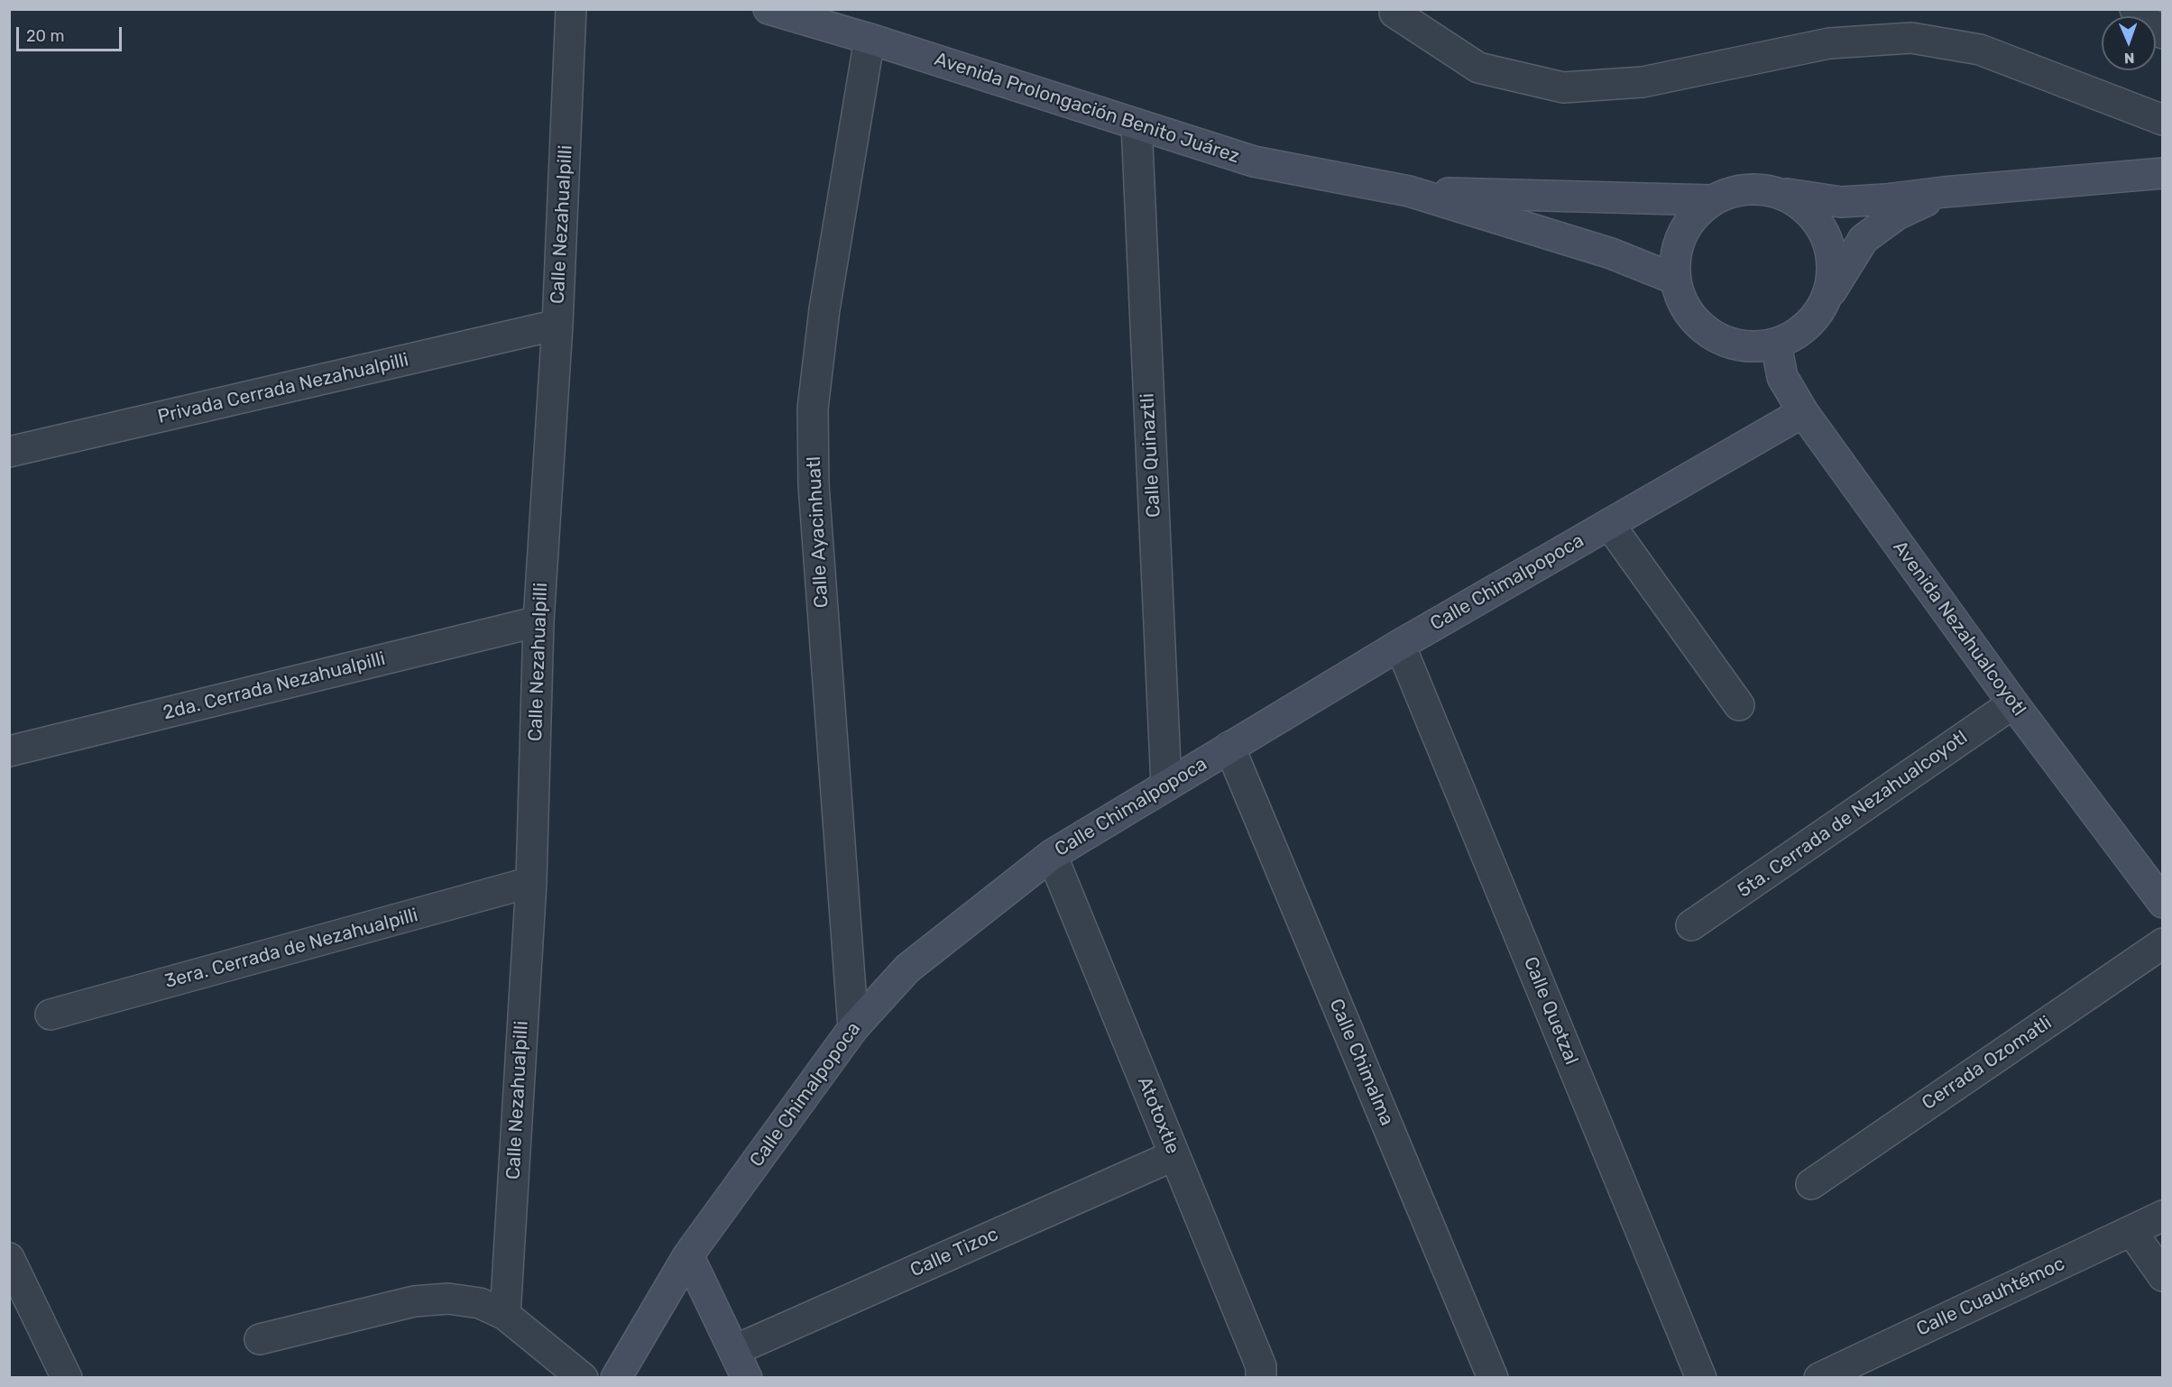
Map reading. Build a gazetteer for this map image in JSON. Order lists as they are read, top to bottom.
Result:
{
  "streets": {
    "street": [
      "Avenida Prolongación Benito Juárez",
      "Calle Nezahualpilli",
      "Privada Cerrada Nezahualpilli",
      "Calle Quinaztli",
      "Calle Ayacinhuatl",
      "Calle Chimalpopoca",
      "Avenida Nezahualcoyotl",
      "2da. Cerrada Nezahualpilli",
      "5ta. Cerrada de Nezahualcoyotl",
      "3era. Cerrada de Nezahualpilli",
      "Calle Quetzal",
      "Calle Chimalma",
      "Cerrada Ozomatli",
      "Atotoxtle",
      "Calle Tizoc",
      "Calle Cuauhtémoc"
    ]
  },
  "crossings": [
    ["Avenida Prolongación Benito Juárez", "Calle Quinaztli"],
    ["Avenida Prolongación Benito Juárez", "Calle Ayacinhuatl"],
    ["Avenida Prolongación Benito Juárez", "Avenida Nezahualcoyotl"],
    ["Calle Nezahualpilli", "Privada Cerrada Nezahualpilli"],
    ["Calle Nezahualpilli", "2da. Cerrada Nezahualpilli"],
    ["Calle Nezahualpilli", "3era. Cerrada de Nezahualpilli"],
    ["Calle Quinaztli", "Calle Chimalpopoca"],
    ["Calle Ayacinhuatl", "Calle Chimalpopoca"],
    ["Calle Chimalpopoca", "Avenida Nezahualcoyotl"],
    ["Calle Chimalpopoca", "Calle Quetzal"],
    ["Calle Chimalpopoca", "Calle Chimalma"],
    ["Calle Chimalpopoca", "Atotoxtle"],
    ["Avenida Nezahualcoyotl", "5ta. Cerrada de Nezahualcoyotl"],
    ["Atotoxtle", "Calle Tizoc"]
  ],
  "scale_bar": "20 m",
  "north": "bottom"
}
